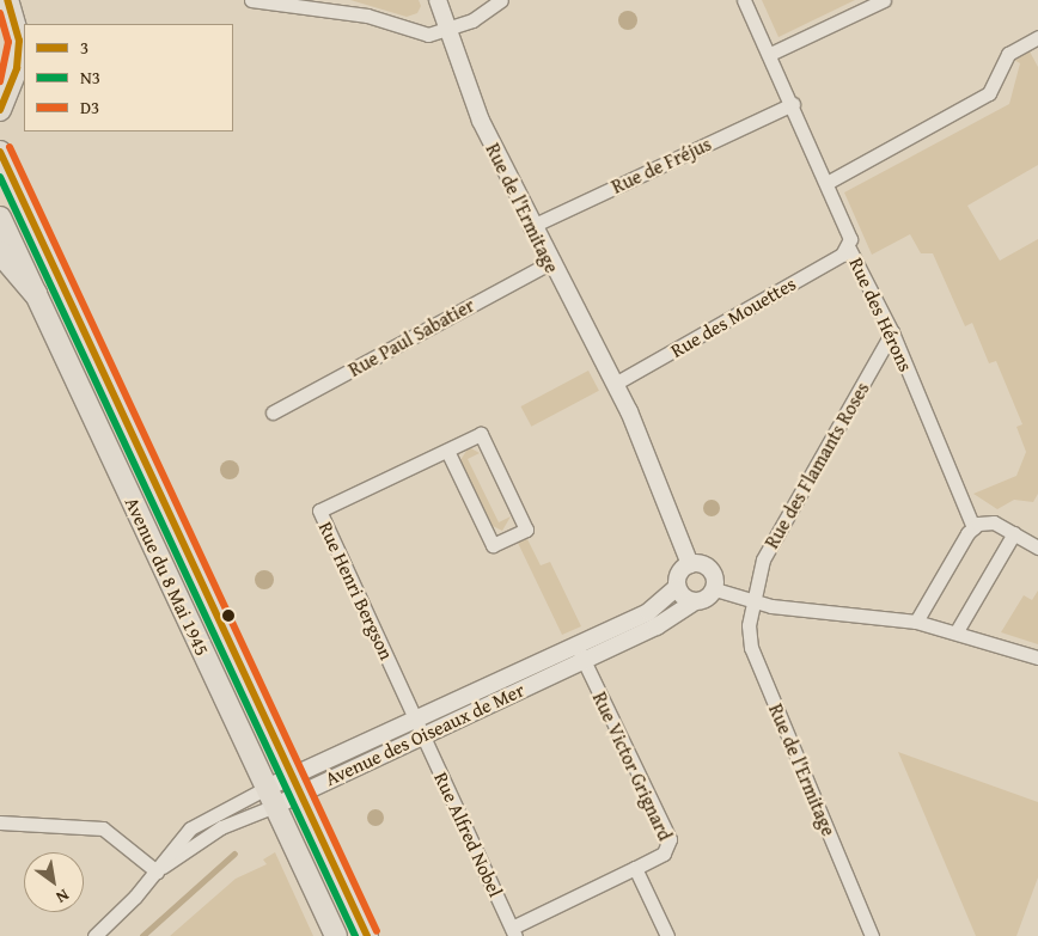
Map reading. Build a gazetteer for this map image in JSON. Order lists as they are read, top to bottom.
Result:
{
  "streets": {
    "main road": ["Avenue du 8 Mai 1945"],
    "street": [
      "Rue de Fréjus",
      "Rue de l'Ermitage",
      "Rue des Hérons",
      "Rue des Mouettes",
      "Rue Paul Sabatier",
      "Rue des Flamants Roses",
      "Rue Henri Bergson",
      "Avenue des Oiseaux de Mer",
      "Rue Victor Grignard",
      "Rue Alfred Nobel"
    ]
  },
  "crossings": [
    ["Rue de Fréjus", "Rue de l'Ermitage"],
    ["Rue de Fréjus", "Rue des Hérons"],
    ["Rue de l'Ermitage", "Rue des Mouettes"],
    ["Rue de l'Ermitage", "Rue Paul Sabatier"],
    ["Rue de l'Ermitage", "Rue des Flamants Roses"],
    ["Rue de l'Ermitage", "Avenue des Oiseaux de Mer"],
    ["Rue des Hérons", "Rue des Mouettes"],
    ["Rue des Hérons", "Rue des Flamants Roses"],
    ["Avenue du 8 Mai 1945", "Avenue des Oiseaux de Mer"],
    ["Rue Henri Bergson", "Avenue des Oiseaux de Mer"],
    ["Rue Henri Bergson", "Rue Alfred Nobel"],
    ["Avenue des Oiseaux de Mer", "Rue Victor Grignard"],
    ["Avenue des Oiseaux de Mer", "Rue Alfred Nobel"],
    ["Rue Victor Grignard", "Rue Alfred Nobel"]
  ],
  "lines": ["transit line 3", "transit line D3", "transit line N3"],
  "legend": ["3", "N3", "D3"],
  "north": "bottom right"
}
